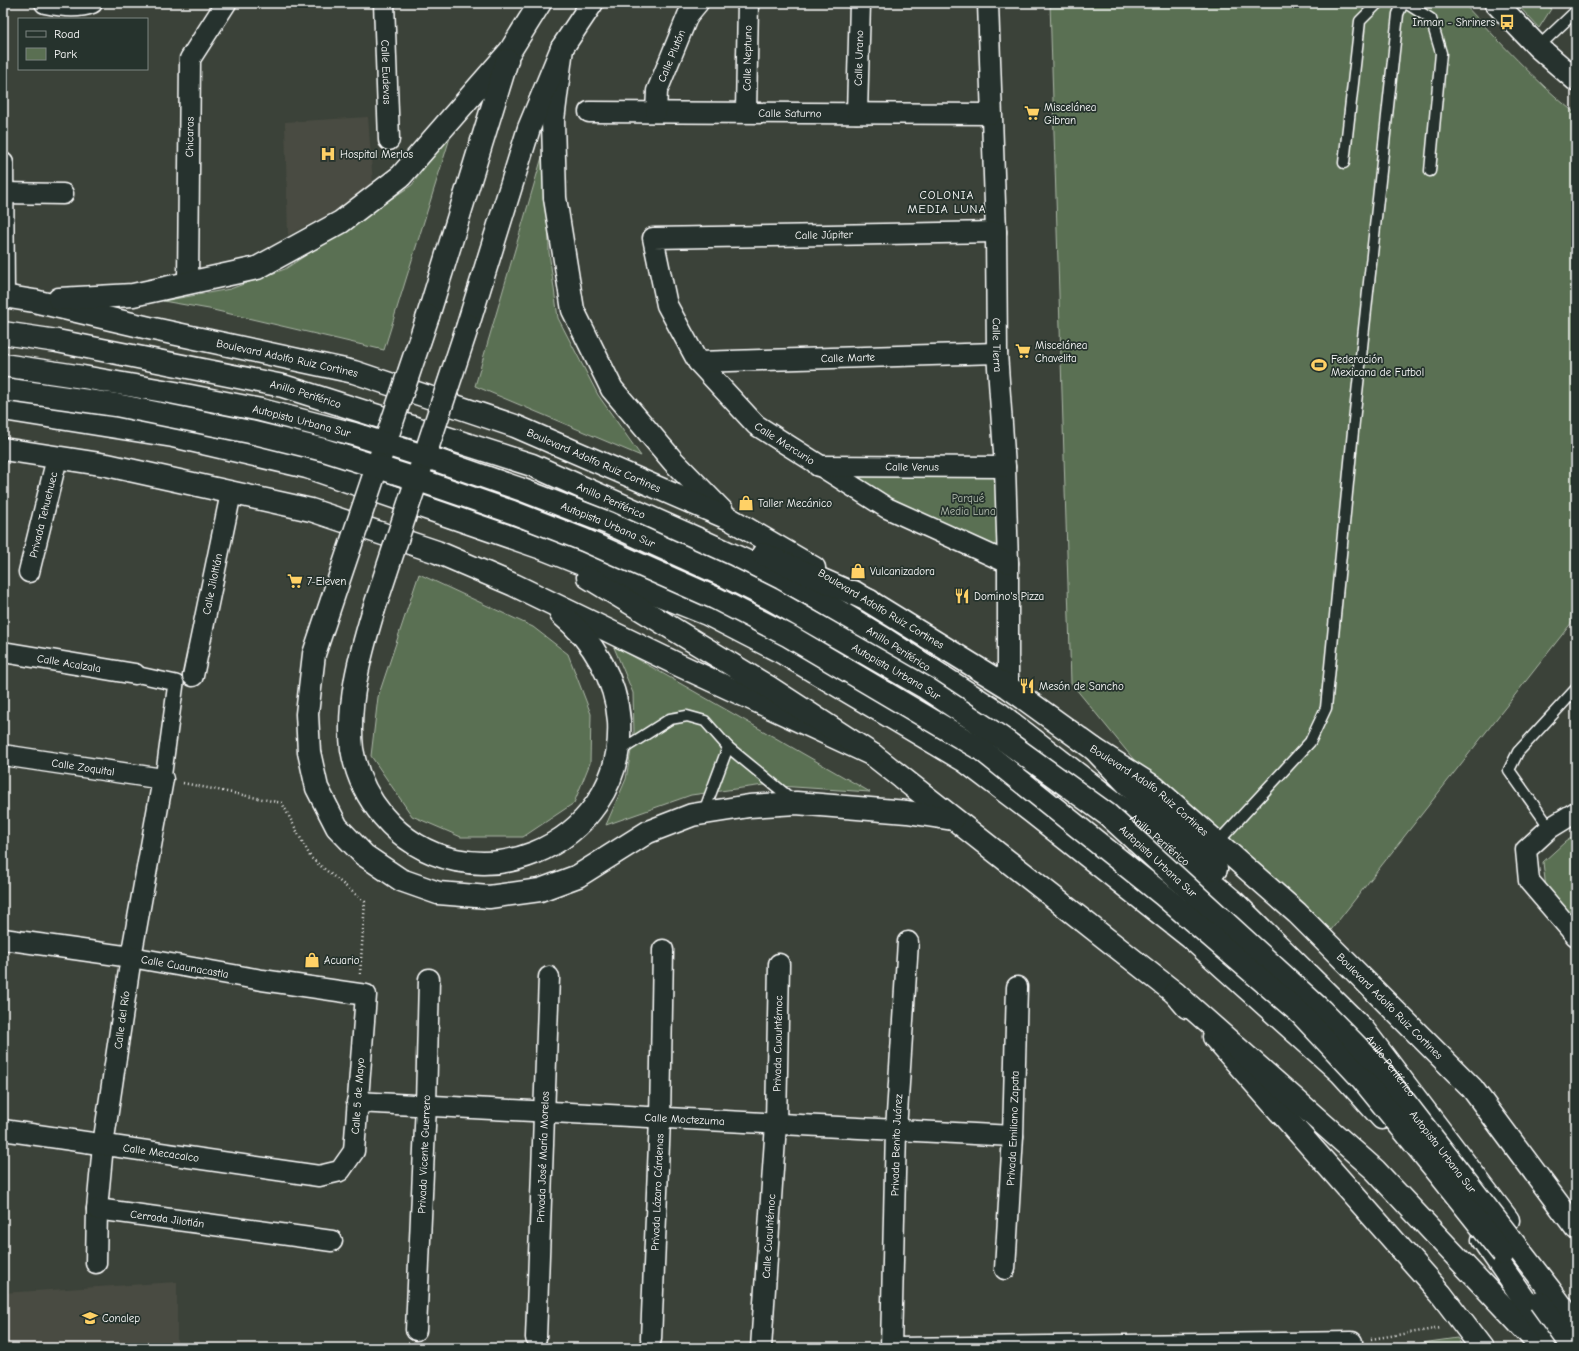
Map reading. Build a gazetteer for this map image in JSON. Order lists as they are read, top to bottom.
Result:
{
  "streets": {
    "main road": ["Boulevard Adolfo Ruiz Cortines", "Anillo Periférico", "Autopista Urbana Sur"],
    "street": [
      "Calle Plutón",
      "Calle Neptuno",
      "Calle Urano",
      "Calle Eudevas",
      "Calle Saturno",
      "Chicaras",
      "Calle Júpiter",
      "Calle Tierra",
      "Calle Marte",
      "Calle Mercurio",
      "Calle Venus",
      "Privada Tehuehuec",
      "Calle Jiloltlán",
      "Calle Acalzala",
      "Calle Zoquital",
      "Calle Cuaunacastla",
      "Calle del Río",
      "Privada Cuauhtémoc",
      "Calle 5 de Mayo",
      "Calle Moctezuma",
      "Privada Emiliano Zapata",
      "Privada Benito Juárez",
      "Calle Mecacalco",
      "Privada Vicente Guerrero",
      "Privada José María Morelos",
      "Privada Lázaro Cárdenas",
      "Cerrada Jilotlán",
      "Calle Cuauhtémoc"
    ]
  },
  "crossings": [
    ["Calle Plutón", "Calle Saturno"],
    ["Calle Neptuno", "Calle Saturno"],
    ["Calle Urano", "Calle Saturno"],
    ["Calle Saturno", "Calle Tierra"],
    ["Calle Júpiter", "Calle Tierra"],
    ["Calle Júpiter", "Calle Mercurio"],
    ["Calle Tierra", "Boulevard Adolfo Ruiz Cortines"],
    ["Calle Tierra", "Calle Marte"],
    ["Calle Tierra", "Calle Mercurio"],
    ["Calle Tierra", "Calle Venus"],
    ["Calle Marte", "Calle Mercurio"],
    ["Calle Mercurio", "Calle Venus"],
    ["Calle Zoquital", "Calle del Río"],
    ["Calle Cuaunacastla", "Calle del Río"],
    ["Calle Cuaunacastla", "Calle 5 de Mayo"],
    ["Calle del Río", "Calle Mecacalco"],
    ["Calle del Río", "Cerrada Jilotlán"],
    ["Privada Cuauhtémoc", "Calle Moctezuma"],
    ["Privada Cuauhtémoc", "Calle Cuauhtémoc"],
    ["Calle 5 de Mayo", "Calle Moctezuma"],
    ["Calle 5 de Mayo", "Calle Mecacalco"],
    ["Calle Moctezuma", "Privada Emiliano Zapata"],
    ["Calle Moctezuma", "Privada Benito Juárez"],
    ["Calle Moctezuma", "Privada Vicente Guerrero"],
    ["Calle Moctezuma", "Privada José María Morelos"],
    ["Calle Moctezuma", "Privada Lázaro Cárdenas"],
    ["Calle Moctezuma", "Calle Cuauhtémoc"]
  ],
  "districts": ["COLONIA MEDIA LUNA"],
  "parks": ["Parqué Media Luna"],
  "places": {
    "bus stop": ["Inman - Shriners"],
    "supermarket": ["Miscelánea Gibran", "Miscelánea Chavelita", "7-Eleven"],
    "hospital": ["Hospital Merlos"],
    "sports": ["Federación Mexicana de Futbol"],
    "shop": ["Taller Mecánico", "Vulcanizadora", "Acuario"],
    "restaurant": ["Domino's Pizza", "Mesón de Sancho"],
    "school or university": ["Conalep"]
  },
  "legend": ["Road", "Park"]
}
